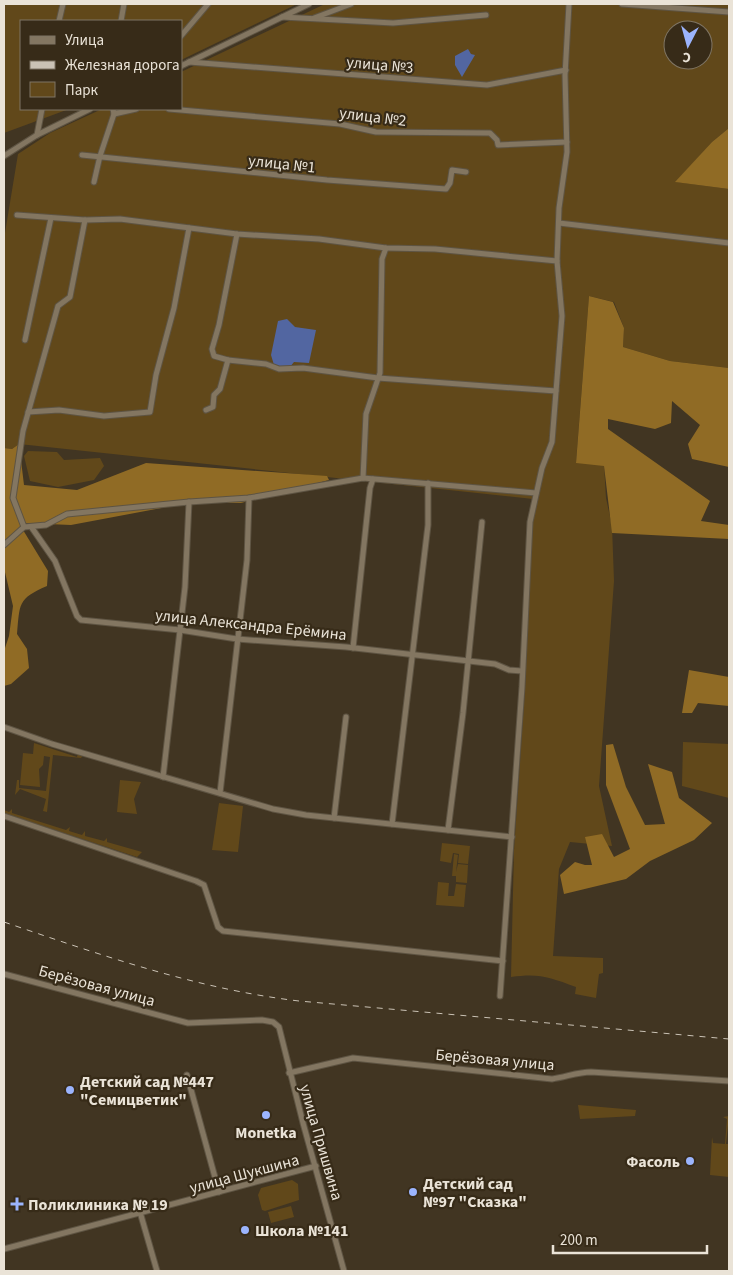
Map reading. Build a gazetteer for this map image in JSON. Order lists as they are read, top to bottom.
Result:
{
  "streets": {
    "street": [
      "улица №3",
      "улица №2",
      "улица №1",
      "улица Александра Ерёмина",
      "Берёзовая улица",
      "улица Пришвина",
      "улица Шукшина"
    ]
  },
  "crossings": [
    ["Берёзовая улица", "улица Пришвина"],
    ["улица Пришвина", "улица Шукшина"]
  ],
  "places": {
    "other": [
      "Детский сад №447 \"Семицветик\"",
      "Monetka",
      "Фасоль",
      "Детский сад №97 \"Сказка\"",
      "Школа №141"
    ],
    "health": ["Поликлиника № 19"]
  },
  "legend": ["Улица", "Железная дорога", "Парк"],
  "scale_bar": "200 m",
  "north": "bottom"
}
